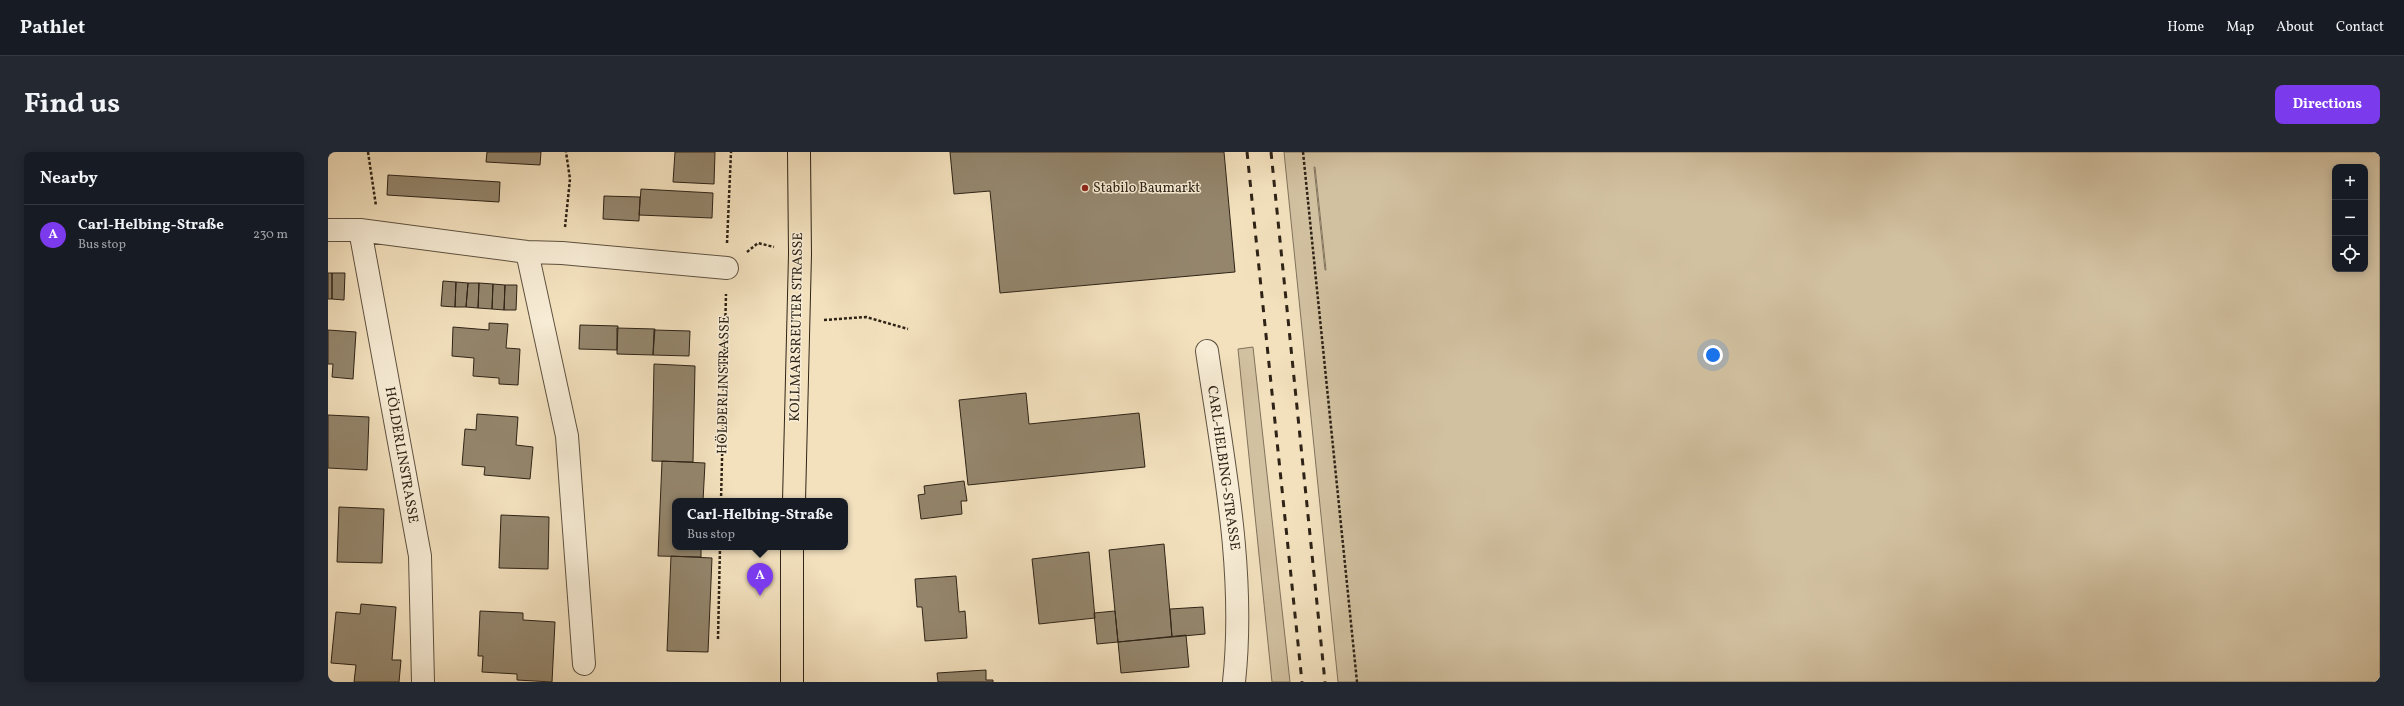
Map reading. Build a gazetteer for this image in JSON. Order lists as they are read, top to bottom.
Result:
{
  "streets": {
    "main road": ["KOLLMARSREUTER STRASSE"],
    "street": ["HÖLDERLINSTRASSE", "CARL-HELBING-STRASSE"]
  },
  "places": ["Stabilo Baumarkt"],
  "page": {
    "header": "Pathlet",
    "nav": [
      "Home",
      "Map",
      "About",
      "Contact"
    ],
    "title": "Find us",
    "buttons": "Directions",
    "heading": "Nearby",
    "map_buttons": ["+", "−"],
    "list": [
      {
        "mark": "A",
        "name": "Carl-Helbing-Straße",
        "note": "Bus stop",
        "value": "230 m"
      }
    ],
    "popup": ["Carl-Helbing-Straße", "Bus stop"],
    "pins": "A"
  }
}
